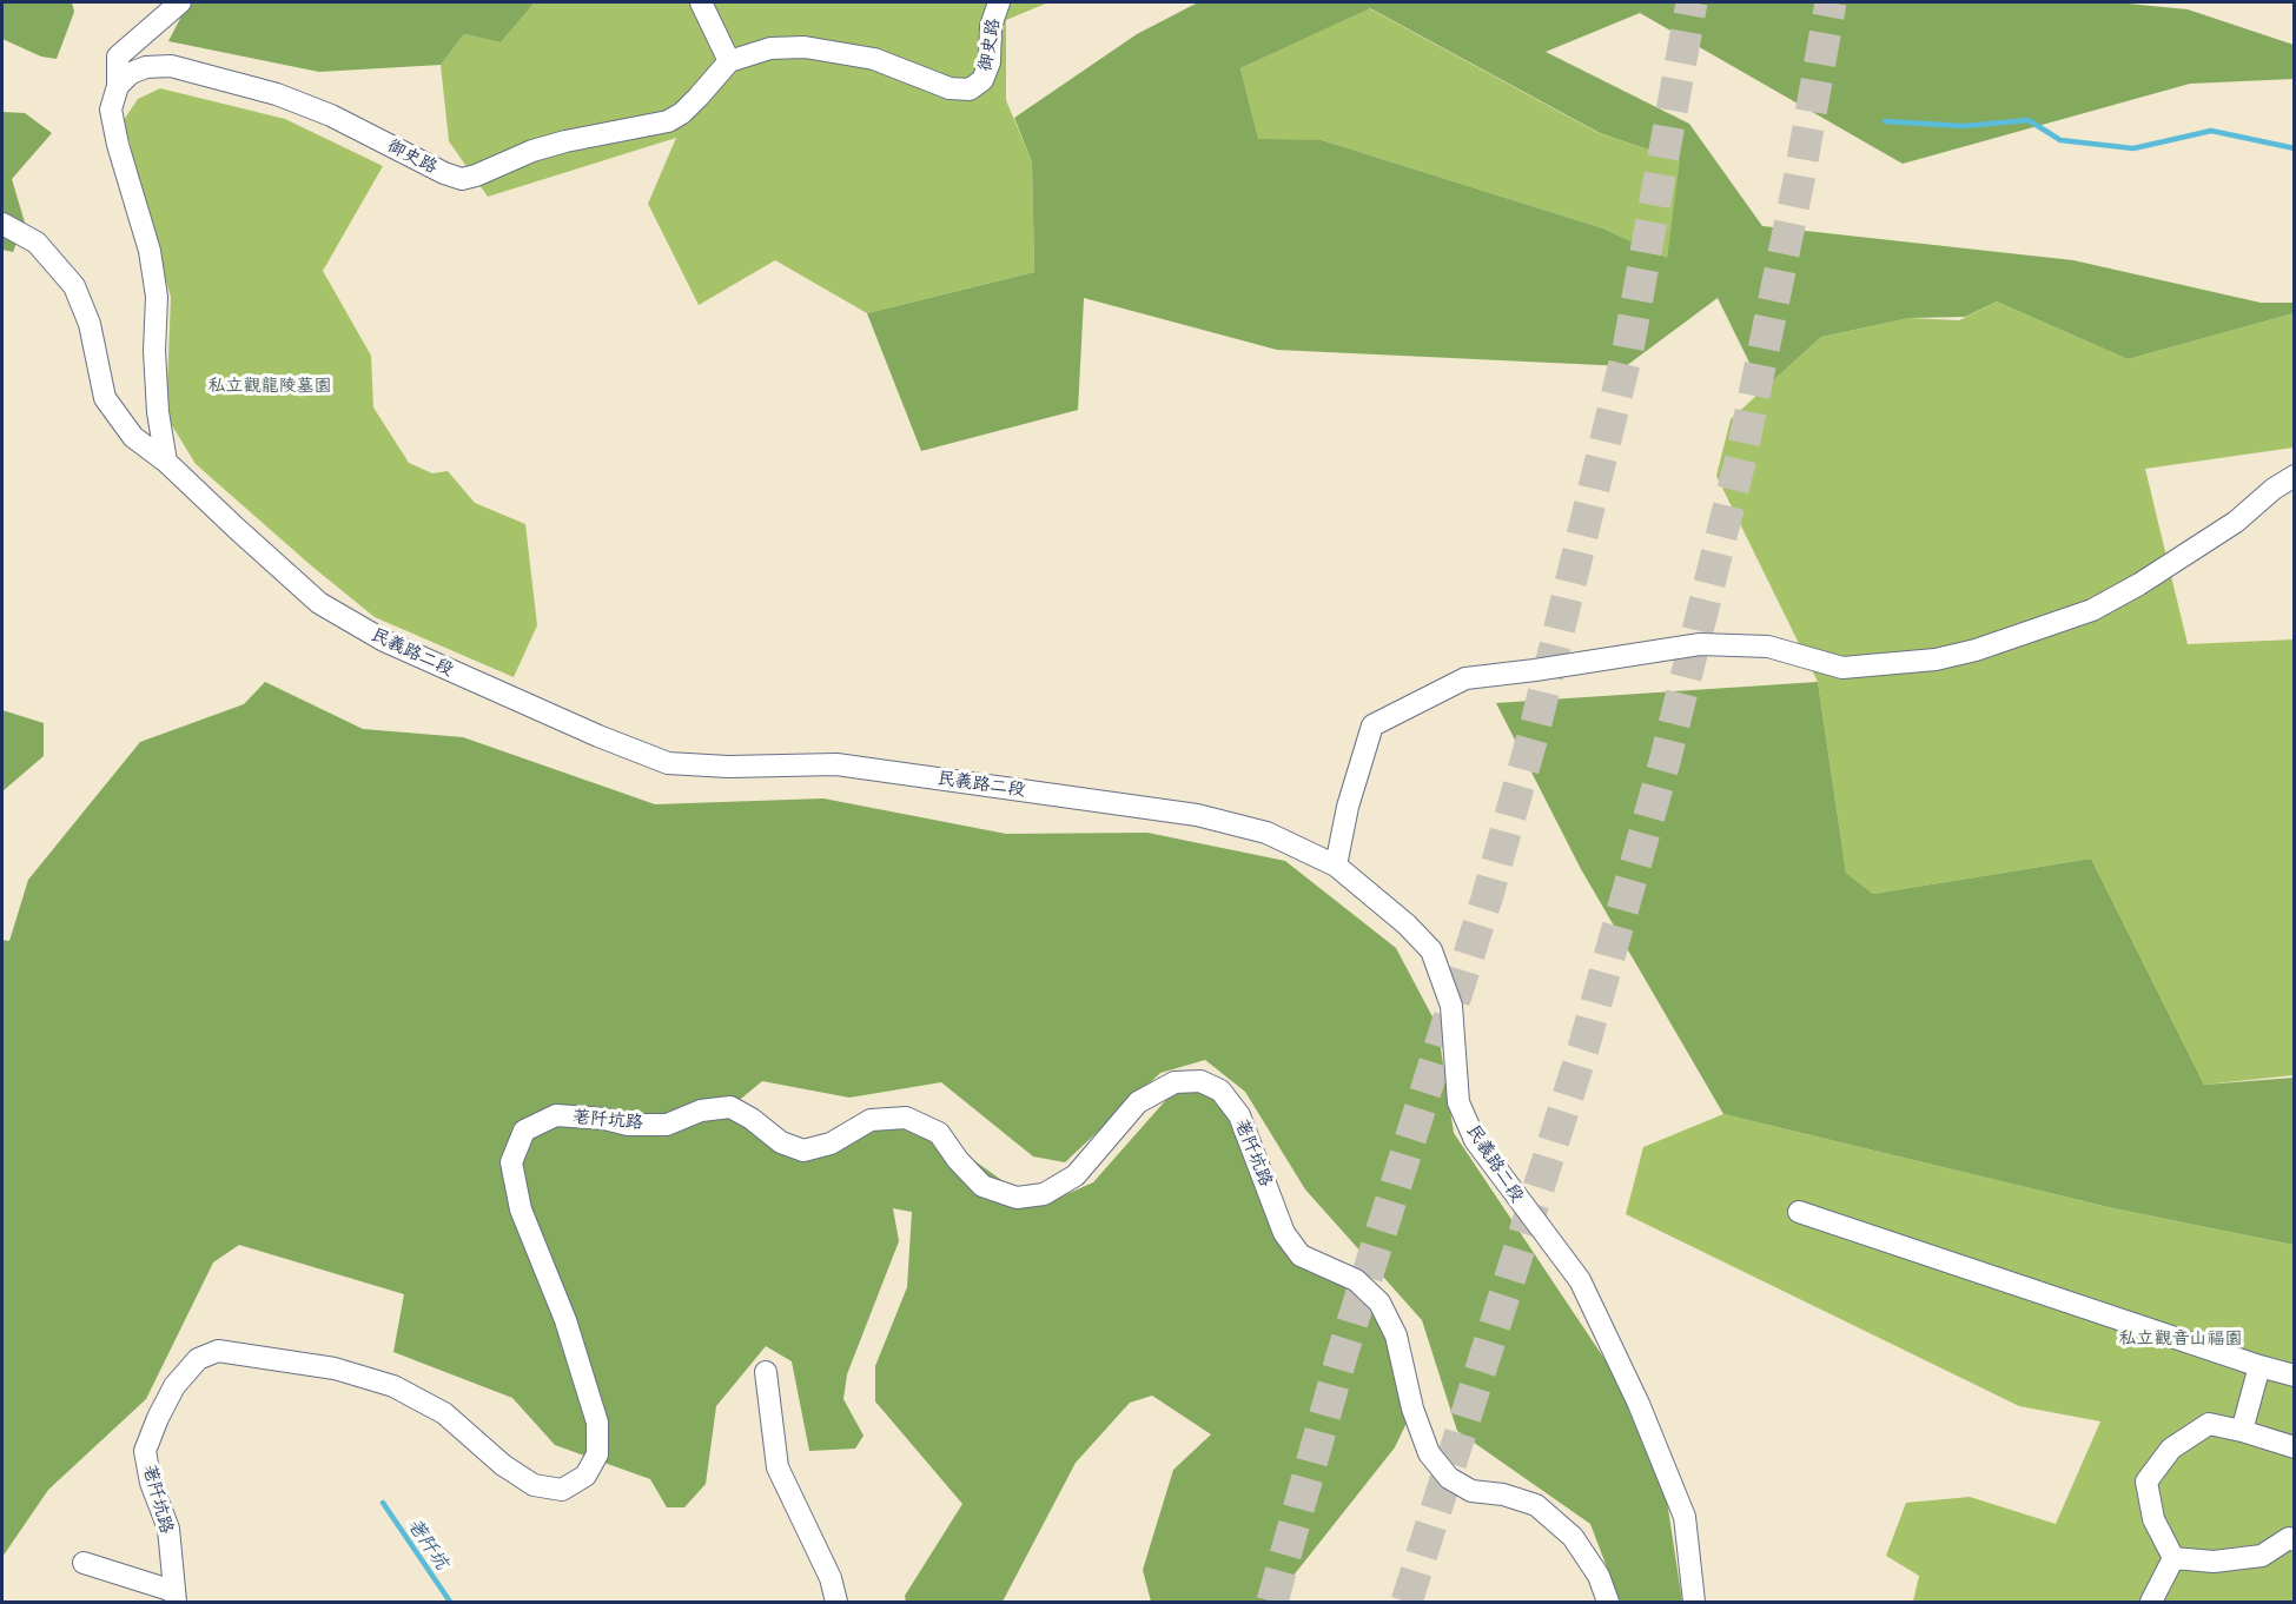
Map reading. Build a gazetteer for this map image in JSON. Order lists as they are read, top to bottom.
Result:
{
  "streets": {
    "street": ["御史路", "民義路二段", "荖阡坑路"]
  },
  "water": ["荖阡坑"],
  "parks": ["私立觀龍陵墓園", "私立觀音山福園"]
}
